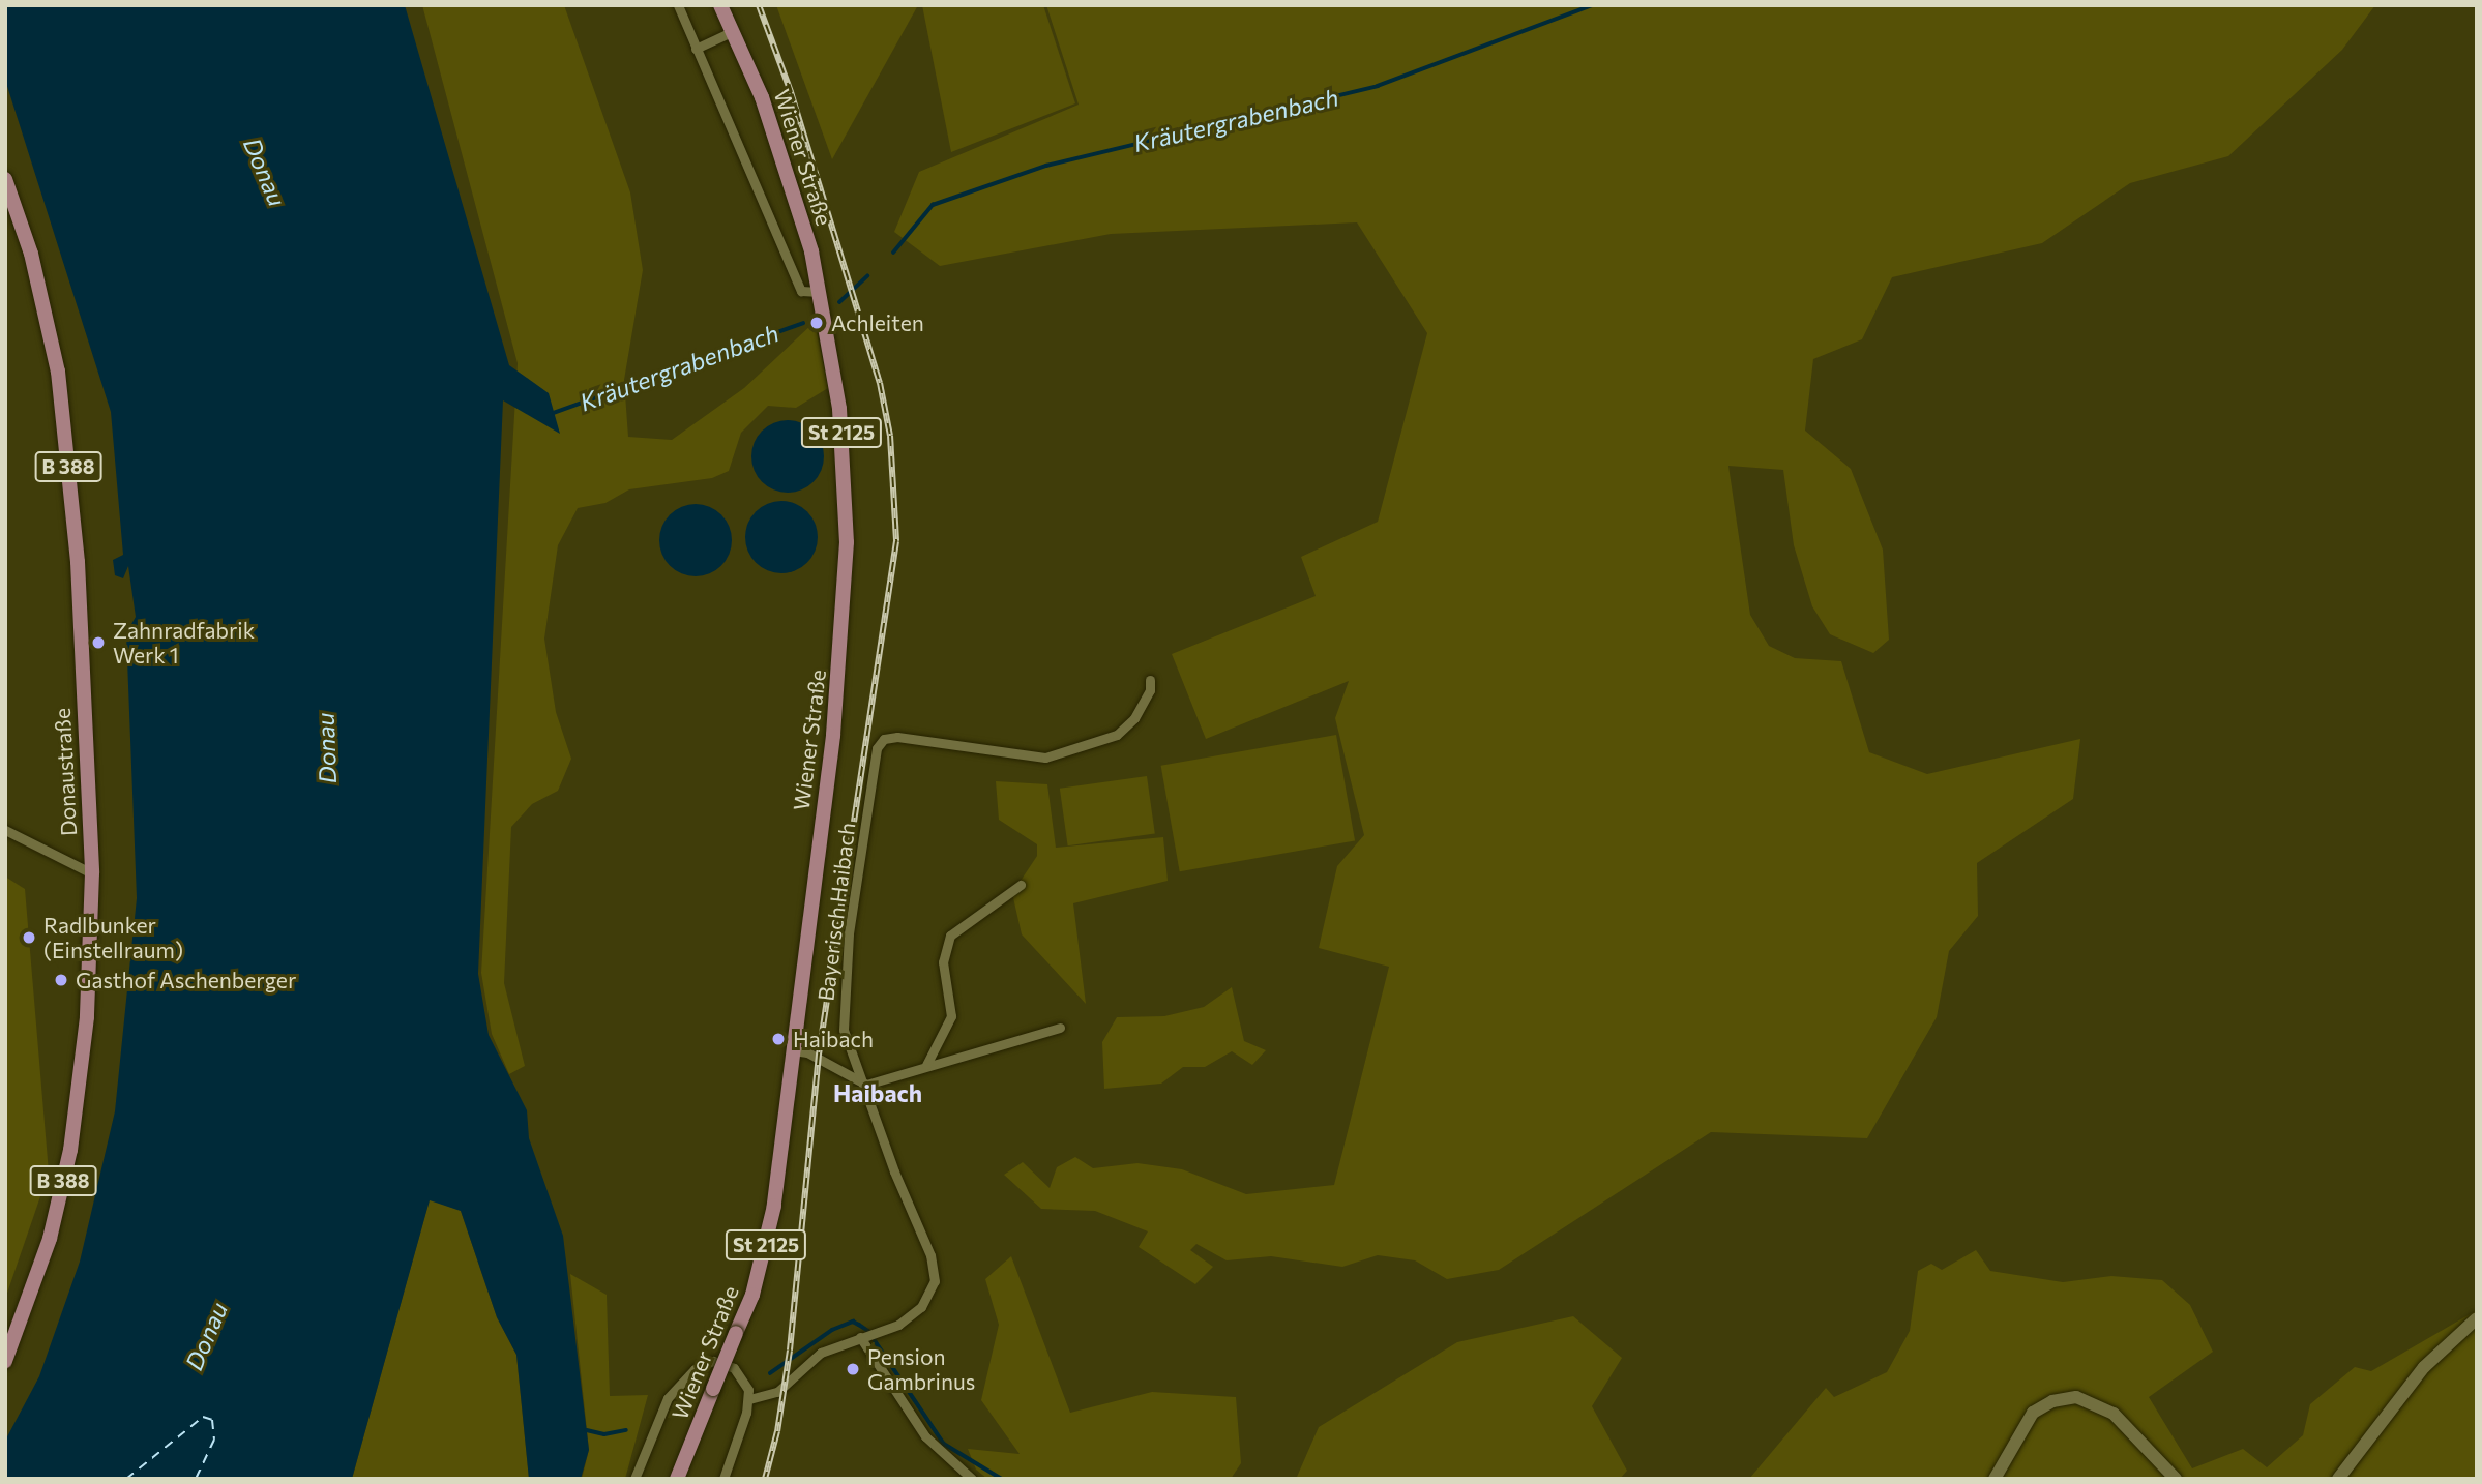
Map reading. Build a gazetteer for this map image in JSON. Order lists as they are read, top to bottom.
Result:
{
  "streets": {
    "main road": [
      "Wiener Straße",
      "St 2125",
      "B 388",
      "Donaustraße"
    ],
    "street": ["Bayerisch Haibach"]
  },
  "districts": ["Haibach"],
  "water": ["Kräutergrabenbach", "Donau"],
  "places": [
    "Achleiten",
    "Zahnradfabrik Werk 1",
    "Radlbunker (Einstellraum)",
    "Gasthof Aschenberger",
    "Haibach",
    "Pension Gambrinus"
  ]
}
